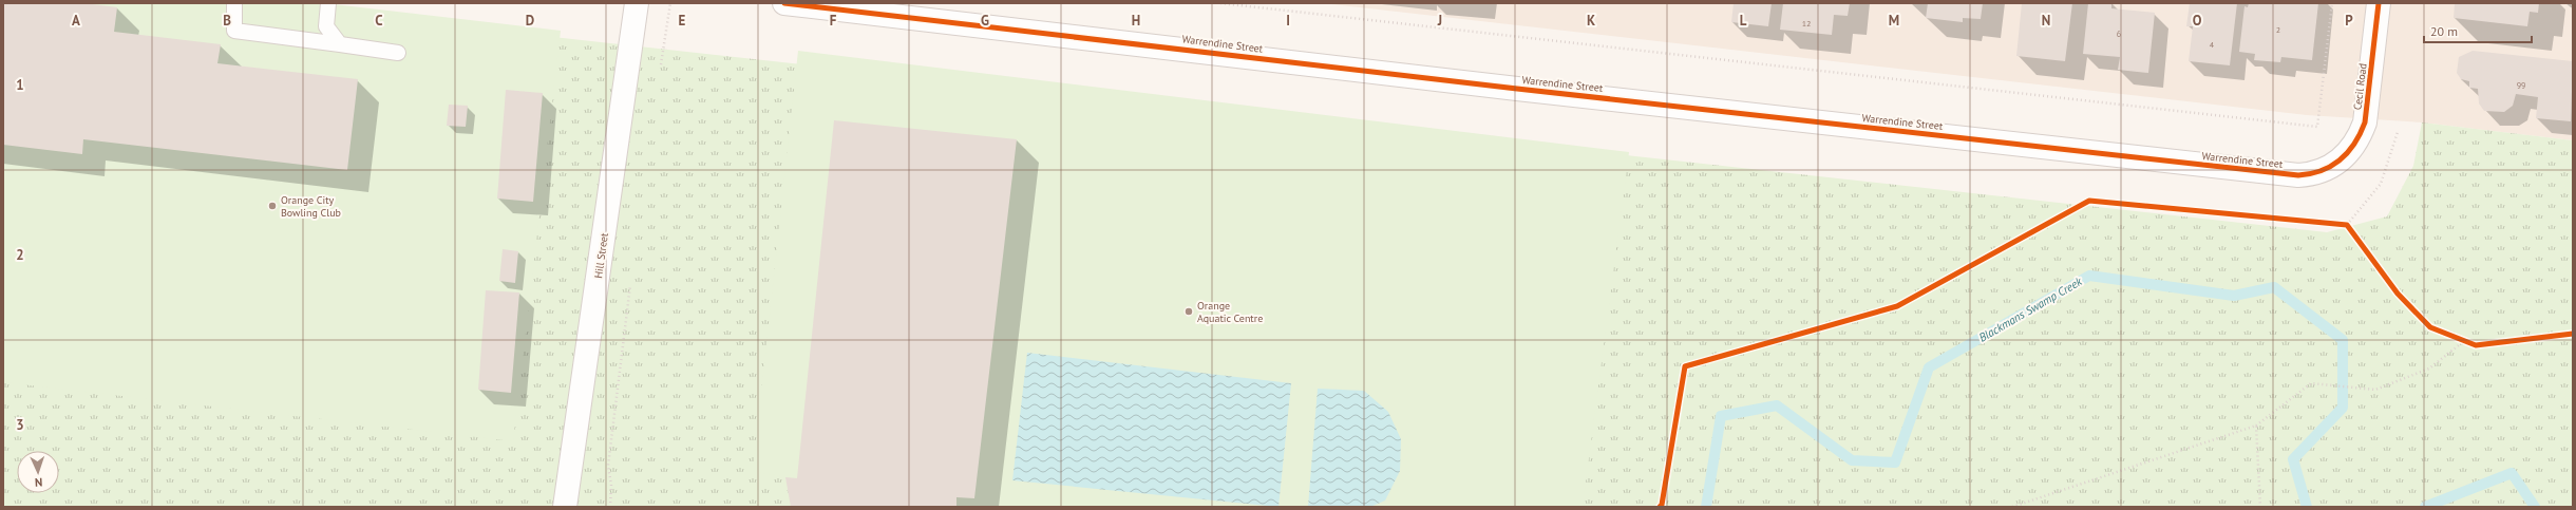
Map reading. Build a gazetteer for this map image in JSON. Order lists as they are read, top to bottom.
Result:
{
  "streets": {
    "street": ["Warrendine Street", "Cecil Road", "Hill Street"]
  },
  "crossings": [
    ["Warrendine Street", "Cecil Road"]
  ],
  "water": ["Blackmans Swamp Creek"],
  "places": ["Orange City Bowling Club", "Orange Aquatic Centre"],
  "house_numbers": [
    "12",
    "2",
    "6",
    "4",
    "99"
  ],
  "scale_bar": "20 m",
  "north": "bottom",
  "grid": {
    "columns": [
      "A",
      "B",
      "C",
      "D",
      "E",
      "F",
      "G",
      "H",
      "I",
      "J",
      "K",
      "L",
      "M",
      "N",
      "O",
      "P"
    ],
    "rows": ["1", "2", "3"]
  }
}
